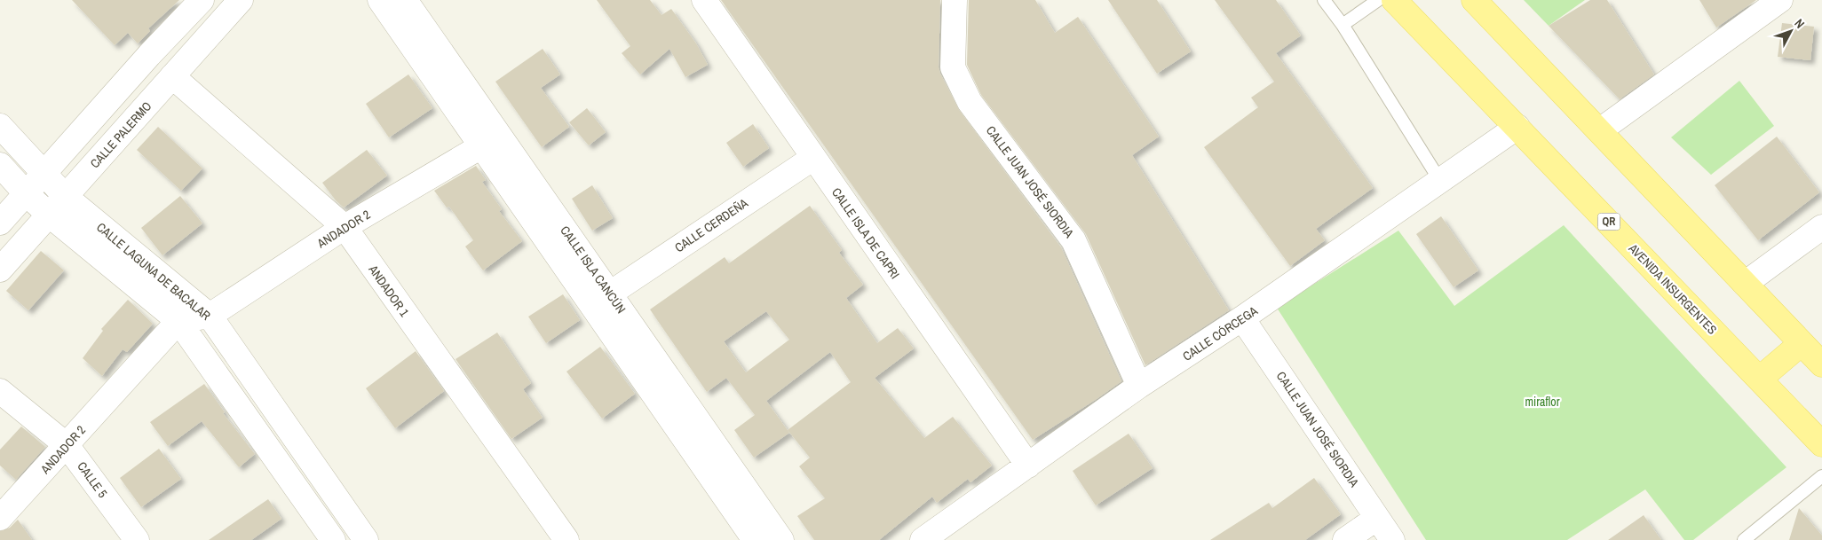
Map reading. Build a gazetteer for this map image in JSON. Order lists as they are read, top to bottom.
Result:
{
  "streets": {
    "main road": ["QR", "AVENIDA INSURGENTES"],
    "street": [
      "CALLE PALERMO",
      "CALLE JUAN JOSÉ SIORDIA",
      "CALLE CERDEÑA",
      "ANDADOR 2",
      "CALLE ISLA DE CAPRI",
      "CALLE ISLA CANCÚN",
      "CALLE LAGUNA DE BACALAR",
      "ANDADOR 1",
      "CALLE CÓRCEGA",
      "CALLE 5"
    ]
  },
  "crossings": [
    ["CALLE PALERMO", "CALLE LAGUNA DE BACALAR"],
    ["CALLE PALERMO", "ANDADOR 1"],
    ["CALLE JUAN JOSÉ SIORDIA", "CALLE CÓRCEGA"],
    ["CALLE CERDEÑA", "CALLE ISLA DE CAPRI"],
    ["CALLE CERDEÑA", "CALLE ISLA CANCÚN"],
    ["ANDADOR 2", "CALLE ISLA CANCÚN"],
    ["ANDADOR 2", "CALLE LAGUNA DE BACALAR"],
    ["ANDADOR 2", "ANDADOR 1"],
    ["ANDADOR 2", "CALLE 5"],
    ["CALLE ISLA DE CAPRI", "CALLE CÓRCEGA"],
    ["AVENIDA INSURGENTES", "CALLE CÓRCEGA"]
  ],
  "parks": ["miraflor"],
  "north": "top right"
}
